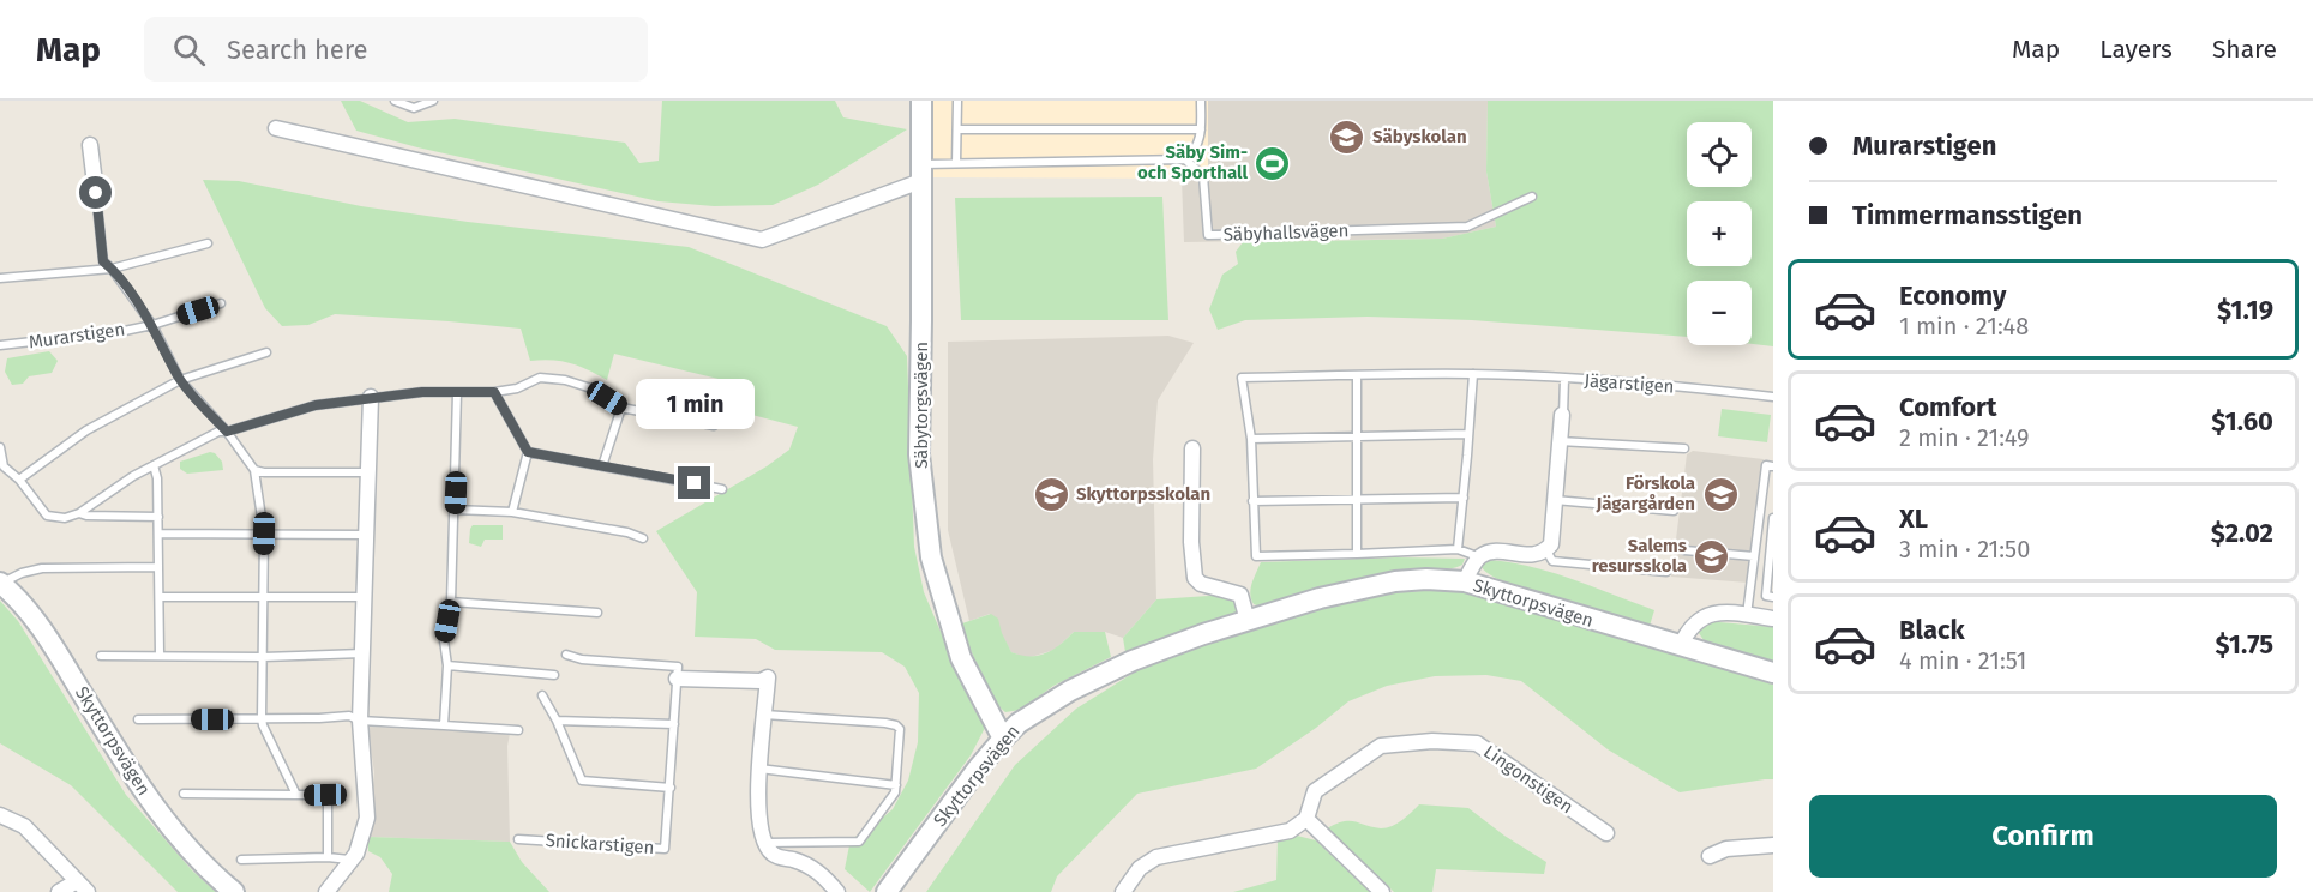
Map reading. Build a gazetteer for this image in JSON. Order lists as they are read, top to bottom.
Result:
{
  "streets": {
    "street": [
      "Jägarstigen",
      "Säbytorgsvägen",
      "Skyttorpsvägen",
      "Lingonstigen"
    ],
    "lane": ["Säbyhallsvägen", "Murarstigen", "Snickarstigen"]
  },
  "crossings": [
    ["Säbytorgsvägen", "Skyttorpsvägen"]
  ],
  "places": {
    "school or university": [
      "Säbyskolan",
      "Skyttorpsskolan",
      "Förskola Jägargården",
      "Salems resursskola"
    ],
    "sports": ["Säby Sim- och Sporthall"]
  },
  "page": {
    "header": "Map",
    "search": "Search here",
    "nav": ["Map", "Layers", "Share"],
    "banner": ["Murarstigen", "Timmermansstigen"],
    "map_buttons": ["+", "−"],
    "list": [
      {
        "name": "Economy",
        "note": "1 min · 21:48",
        "value": "$1.19"
      },
      {
        "name": "Comfort",
        "note": "2 min · 21:49",
        "value": "$1.60"
      },
      {
        "name": "XL",
        "note": "3 min · 21:50",
        "value": "$2.02"
      },
      {
        "name": "Black",
        "note": "4 min · 21:51",
        "value": "$1.75"
      }
    ],
    "bubble": "1 min",
    "buttons": "Confirm"
  }
}
